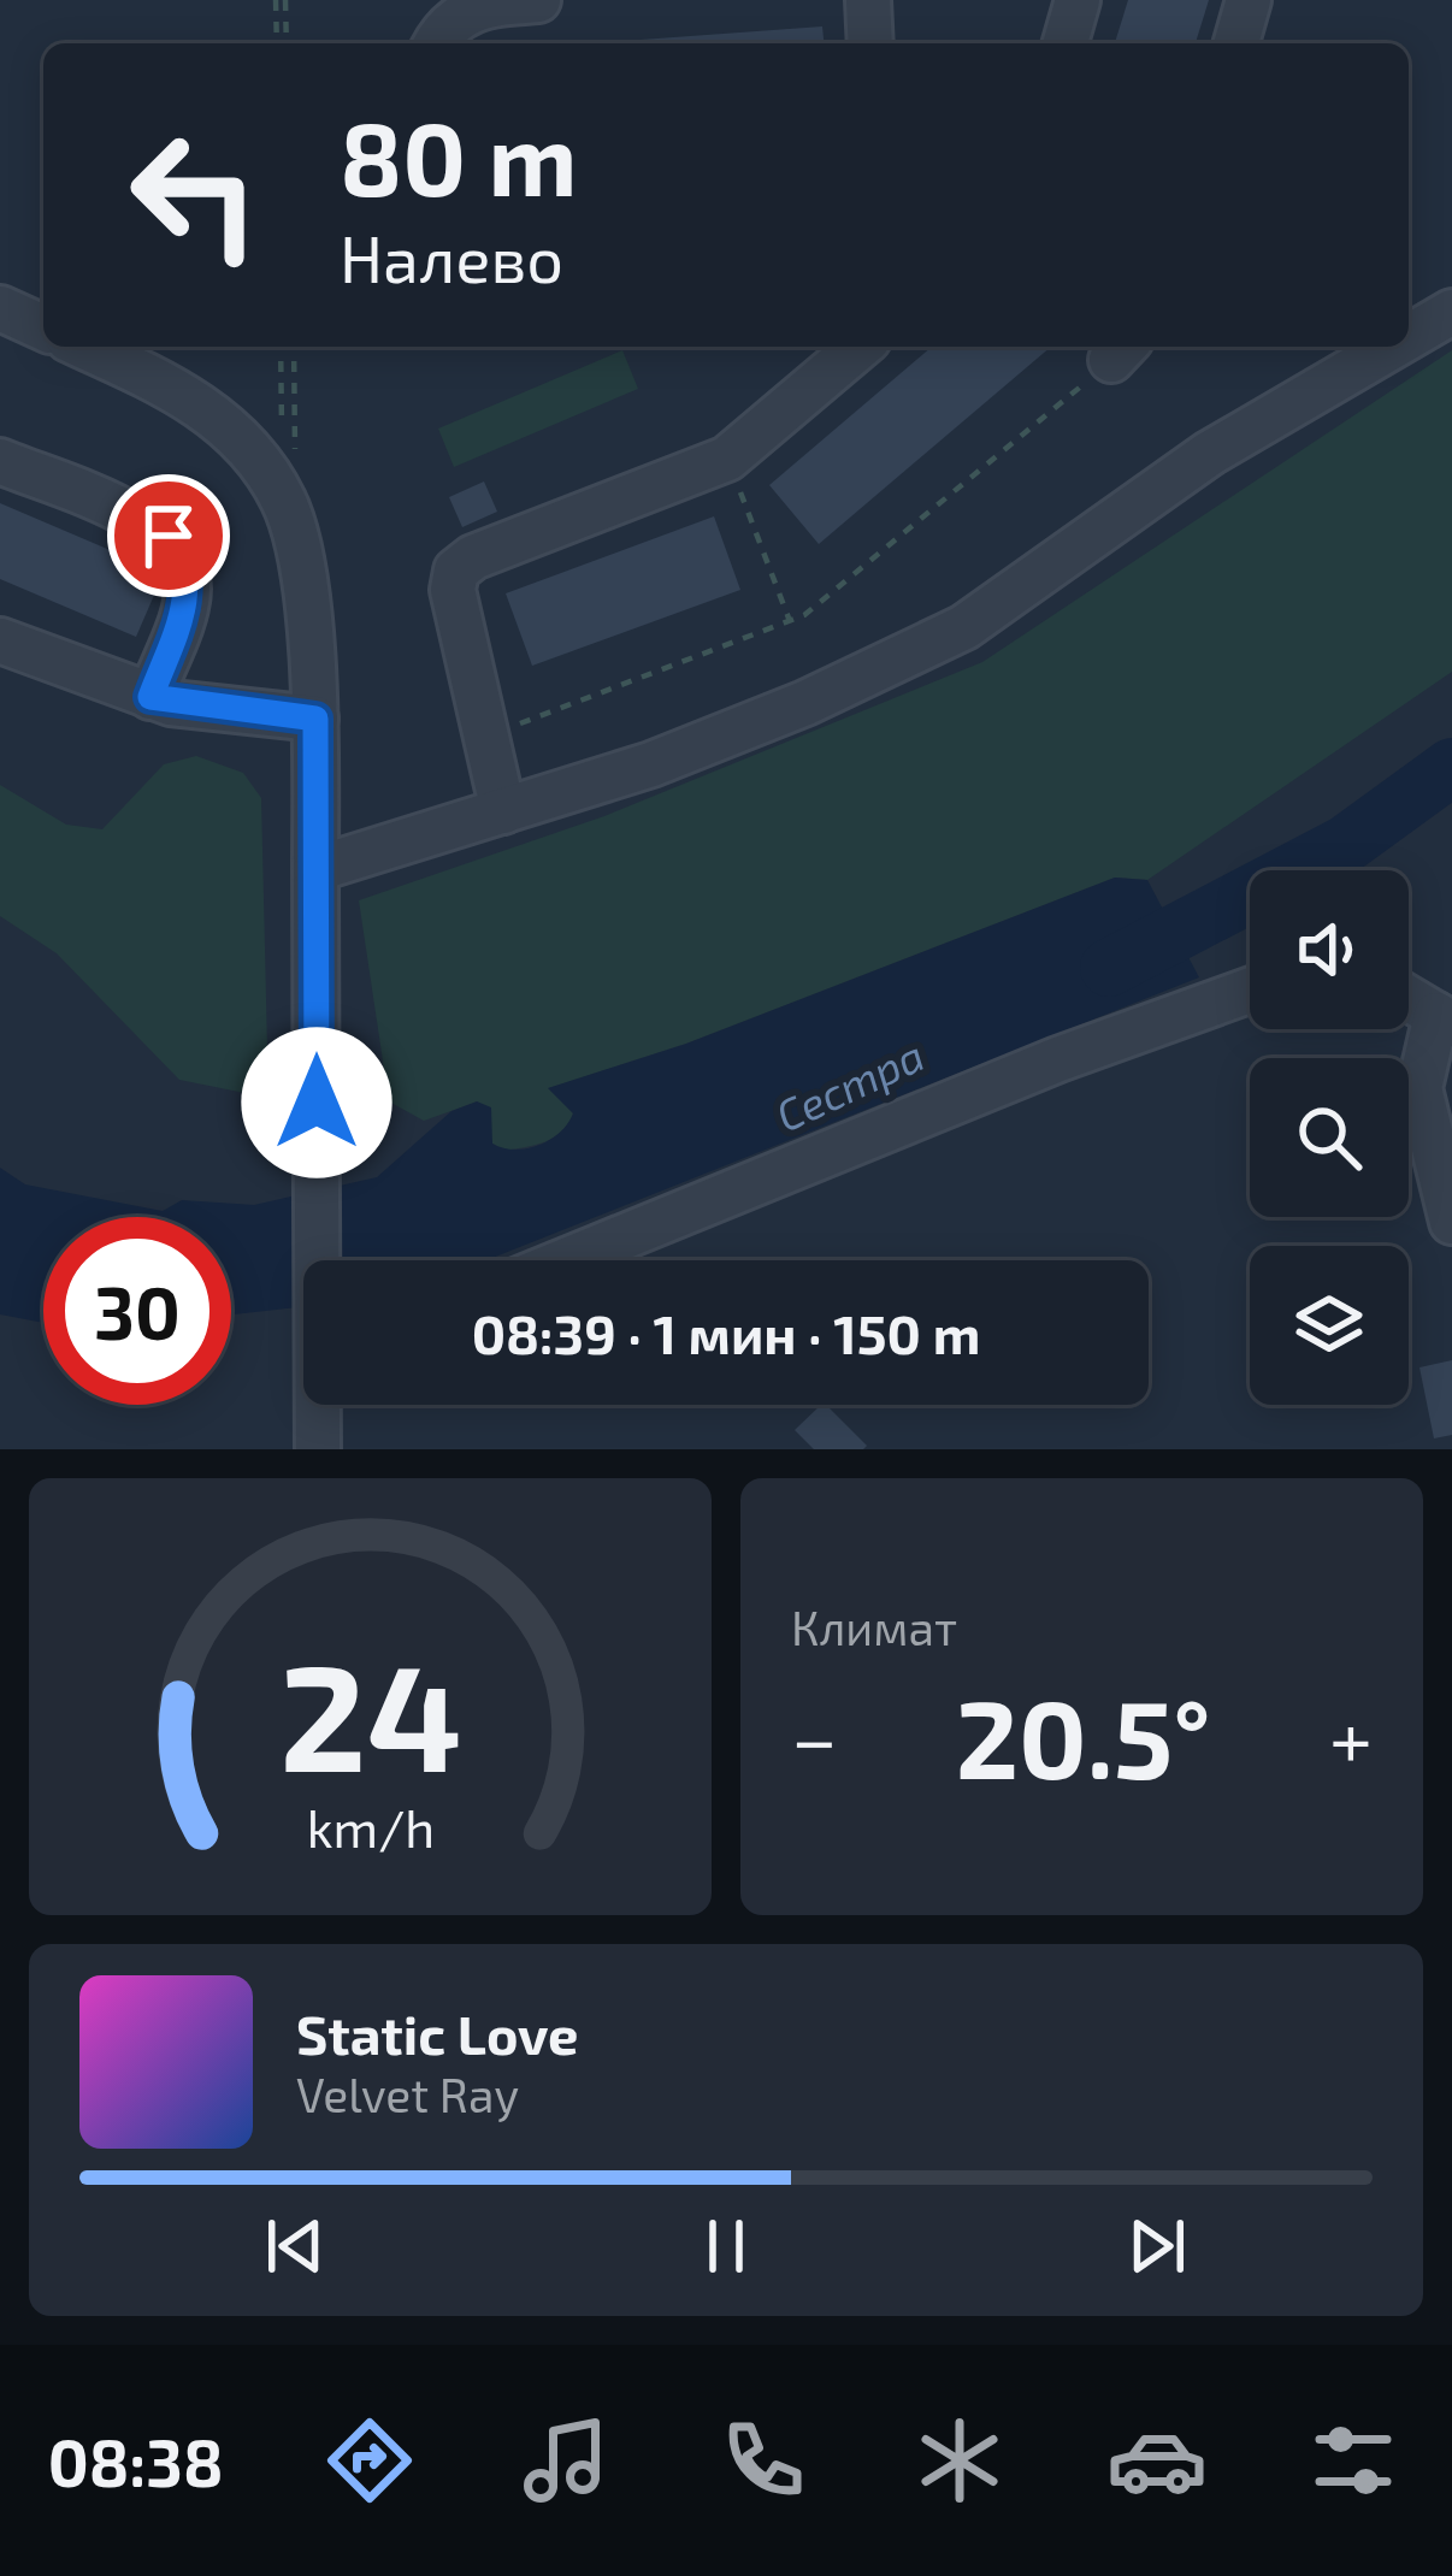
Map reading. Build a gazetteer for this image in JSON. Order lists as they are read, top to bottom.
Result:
{
  "water": ["Сестра"],
  "page": {
    "turn": ["80 m", "Налево"],
    "limit": "30",
    "trip": "08:39 · 1 мин · 150 m",
    "tile": "Климат",
    "heat": ["−", "20.5°", "+"],
    "song": ["Static Love", "Velvet Ray"],
    "tabs": "08:38",
    "gauge": ["24", "km/h"]
  }
}
